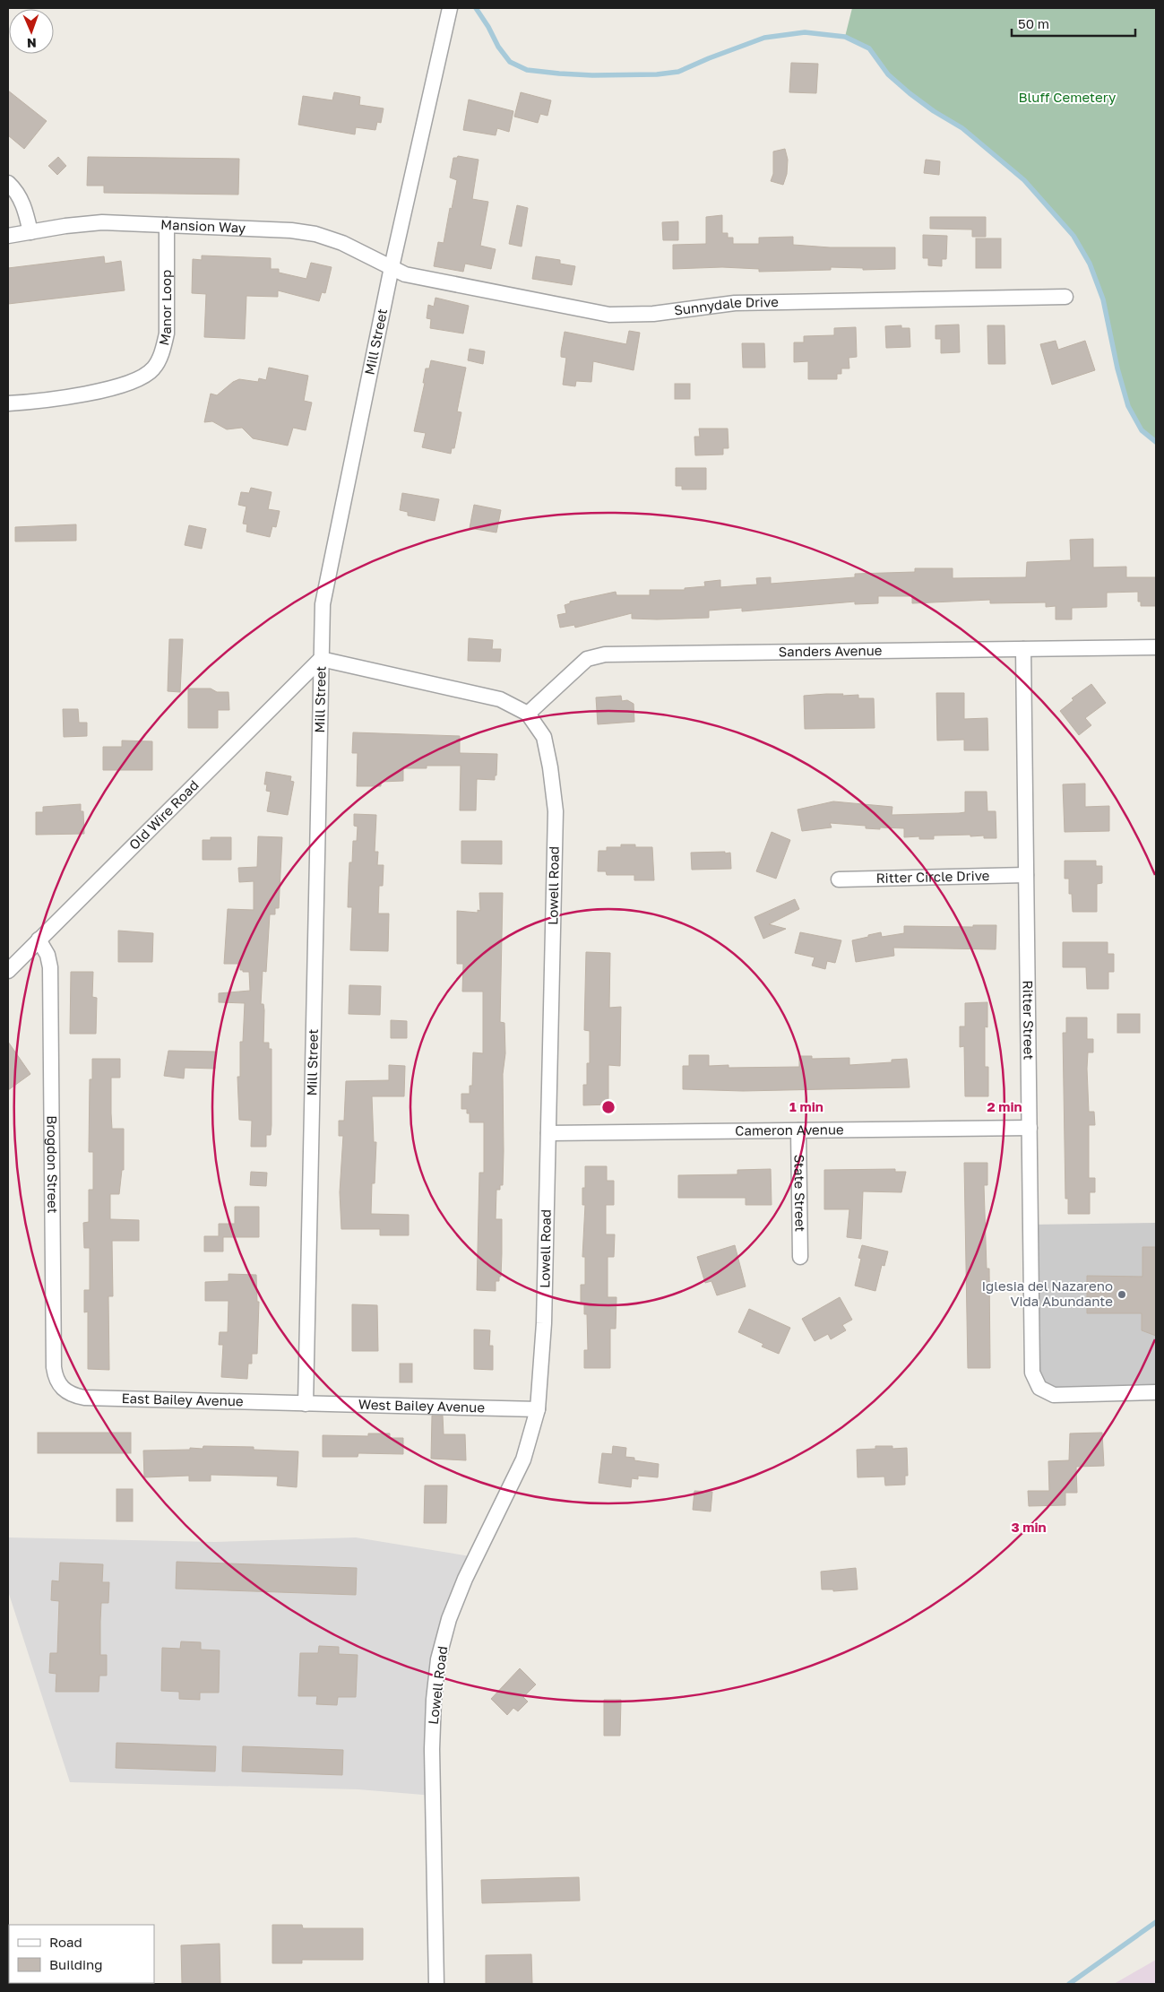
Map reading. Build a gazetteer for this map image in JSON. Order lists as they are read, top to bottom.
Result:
{
  "streets": {
    "street": [
      "Mansion Way",
      "Sunnydale Drive",
      "Manor Loop",
      "Mill Street",
      "Sanders Avenue",
      "Old Wire Road",
      "Ritter Circle Drive",
      "Lowell Road",
      "Ritter Street",
      "Cameron Avenue",
      "Brogdon Street",
      "State Street",
      "East Bailey Avenue",
      "West Bailey Avenue"
    ]
  },
  "crossings": [
    ["Mansion Way", "Sunnydale Drive"],
    ["Mansion Way", "Manor Loop"],
    ["Mansion Way", "Mill Street"],
    ["Sunnydale Drive", "Mill Street"],
    ["Mill Street", "Old Wire Road"],
    ["Mill Street", "Lowell Road"],
    ["Mill Street", "East Bailey Avenue"],
    ["Mill Street", "West Bailey Avenue"],
    ["Sanders Avenue", "Lowell Road"],
    ["Sanders Avenue", "Ritter Street"],
    ["Old Wire Road", "Lowell Road"],
    ["Old Wire Road", "Brogdon Street"],
    ["Ritter Circle Drive", "Ritter Street"],
    ["Lowell Road", "Cameron Avenue"],
    ["Lowell Road", "West Bailey Avenue"],
    ["Ritter Street", "Cameron Avenue"],
    ["Cameron Avenue", "State Street"],
    ["Brogdon Street", "East Bailey Avenue"],
    ["East Bailey Avenue", "West Bailey Avenue"]
  ],
  "parks": ["Bluff Cemetery"],
  "places": ["Iglesia del Nazareno Vida Abundante"],
  "legend": ["Road", "Building"],
  "scale_bar": "50 m",
  "north": "bottom",
  "rings": ["1 min", "2 min", "3 min"]
}
